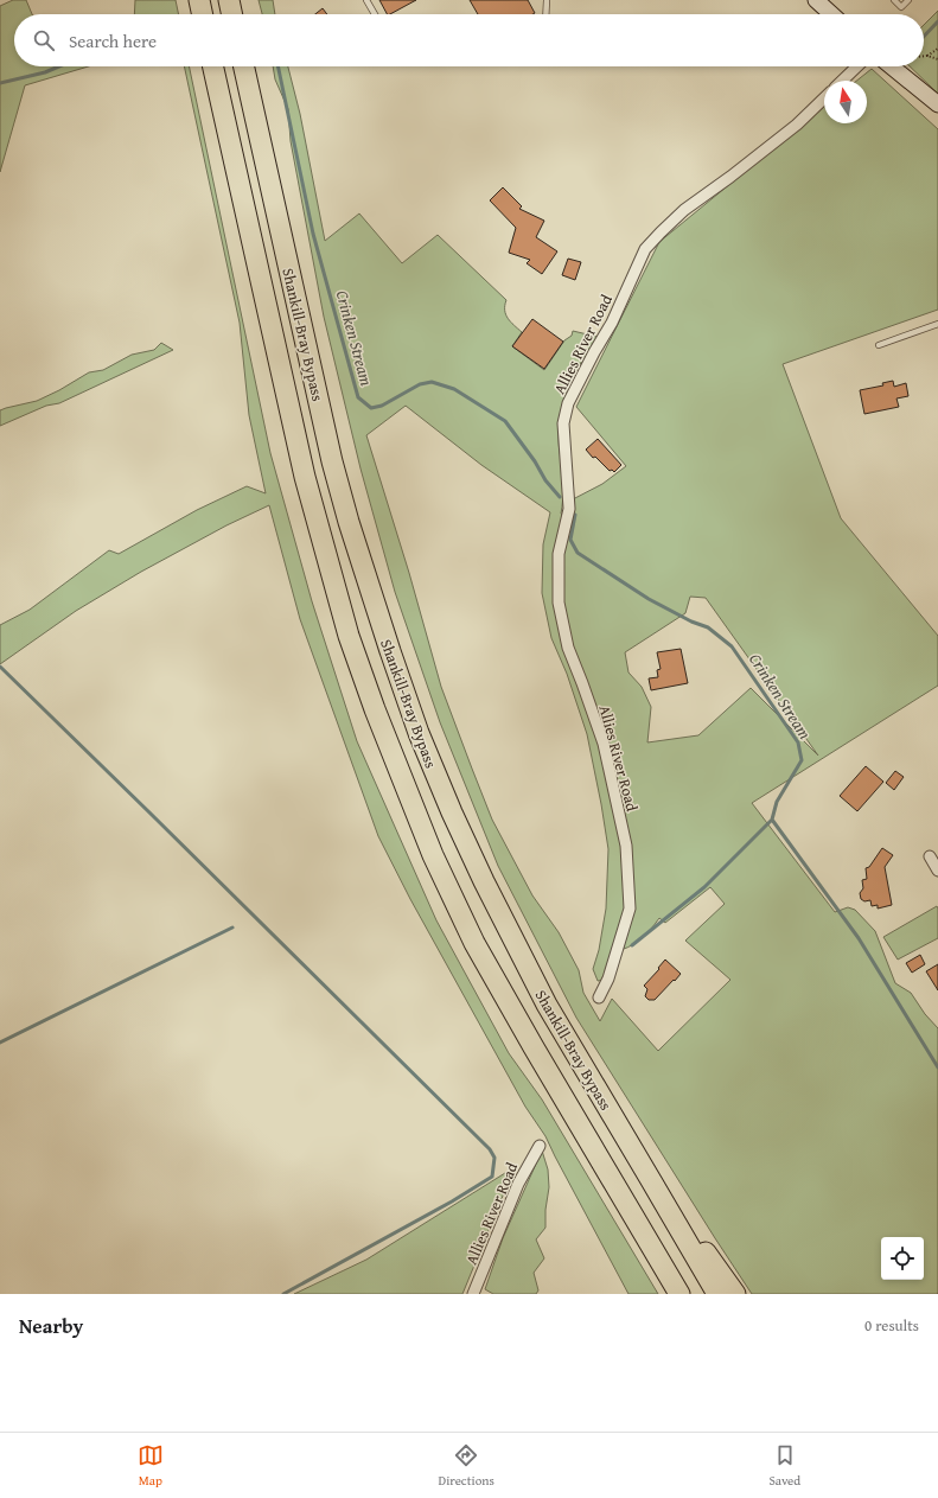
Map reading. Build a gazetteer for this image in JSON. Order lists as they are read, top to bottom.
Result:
{
  "streets": {
    "highway": ["Shankill-Bray Bypass"],
    "street": ["Allies River Road"]
  },
  "water": ["Crinken Stream"],
  "north": "top",
  "page": {
    "search": "Search here",
    "heading": ["Nearby", "0 results"],
    "nav": ["Map", "Directions", "Saved"]
  }
}
